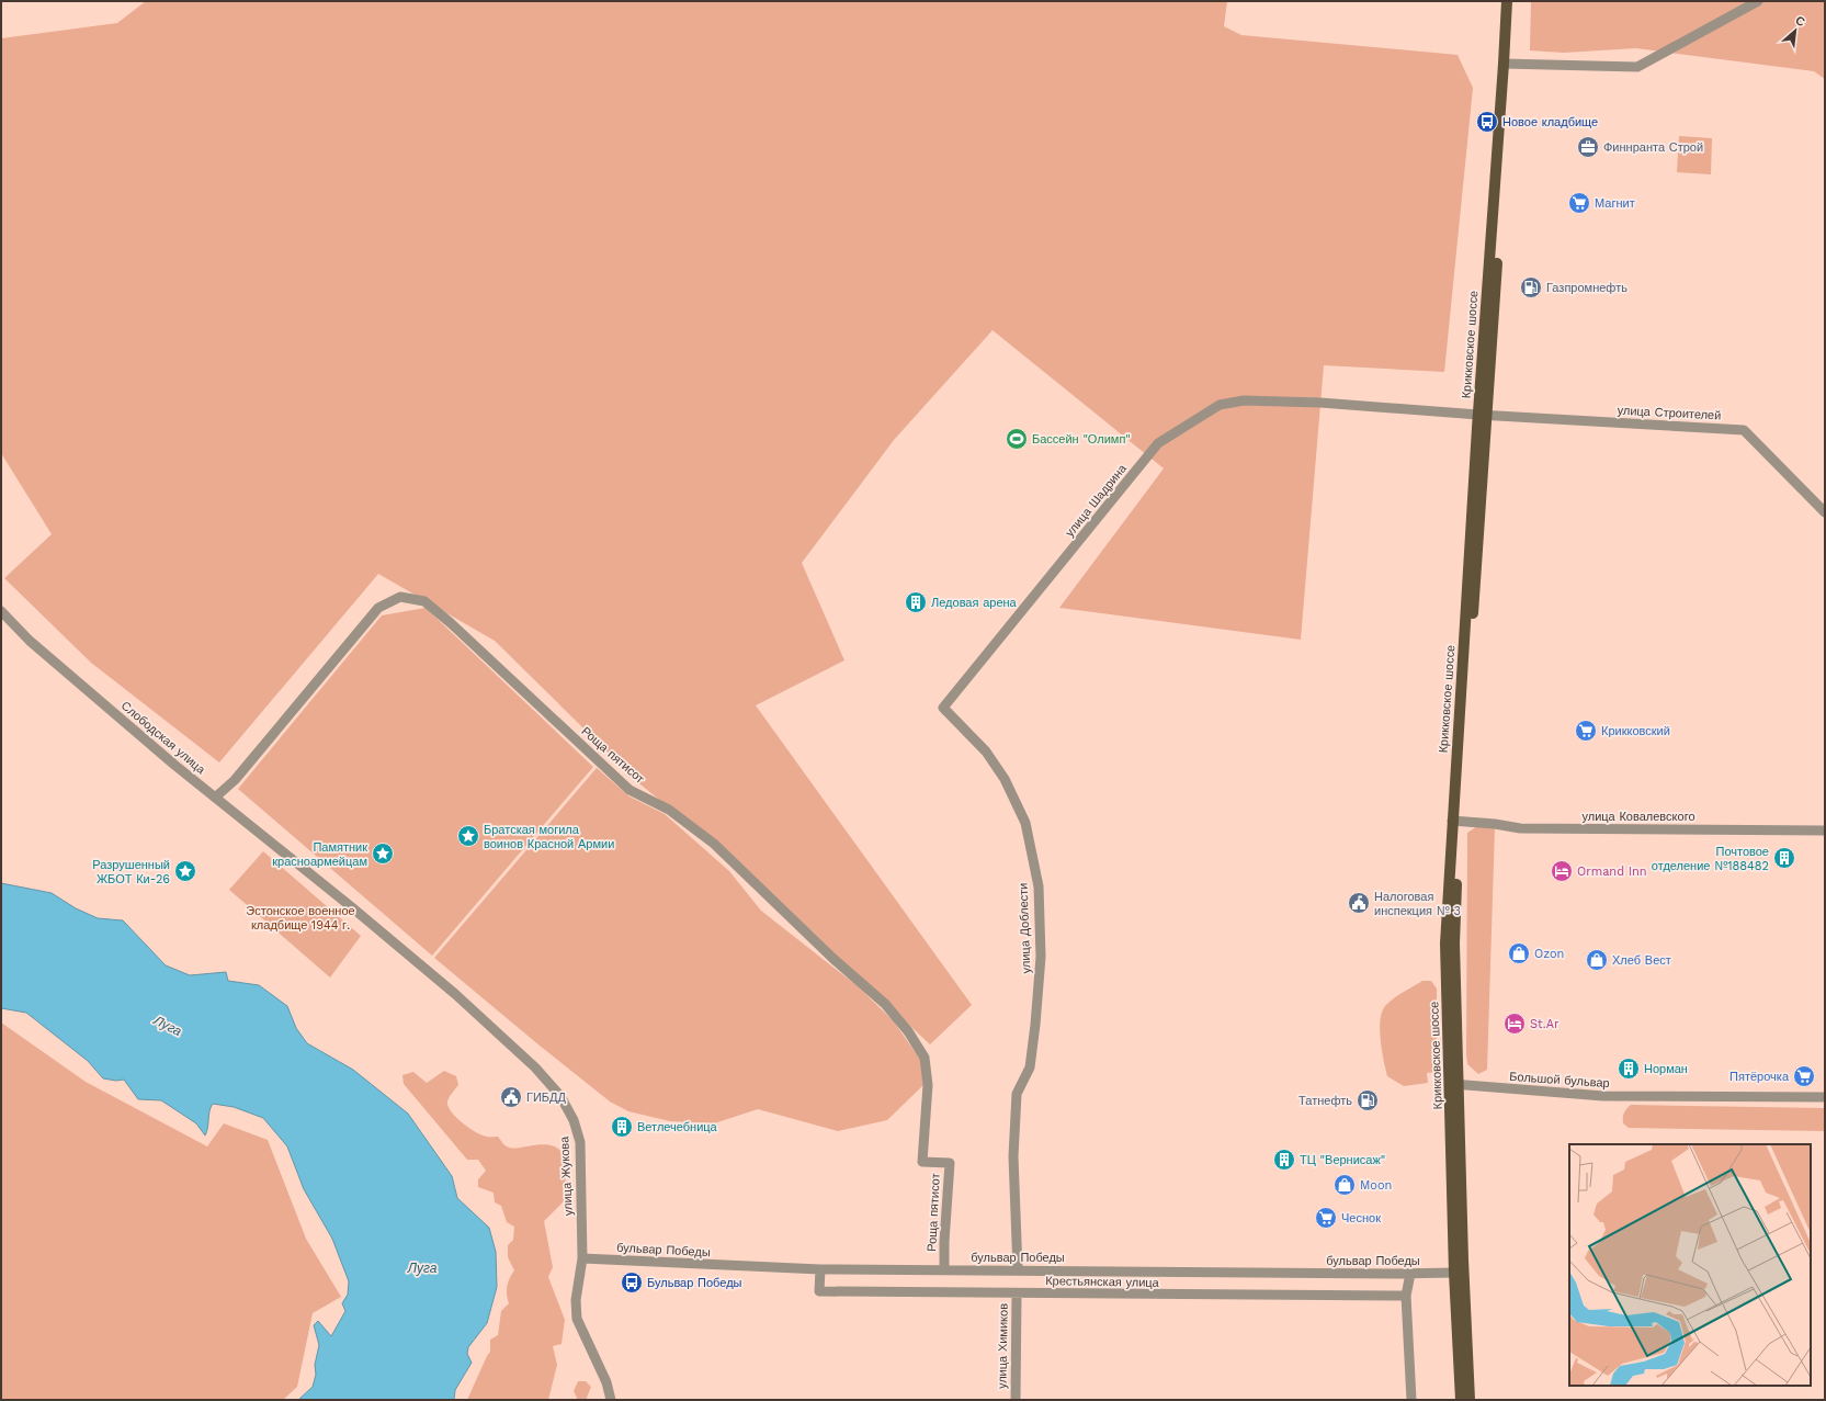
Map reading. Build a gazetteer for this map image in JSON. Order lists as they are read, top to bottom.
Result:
{
  "streets": {
    "main road": ["Крикковское шоссе"],
    "street": [
      "улица Строителей",
      "улица Шадрина",
      "Слободская улица",
      "Роща пятисот",
      "улица Ковалевского",
      "улица Доблести",
      "Большой бульвар",
      "улица Жукова",
      "бульвар Победы",
      "Крестьянская улица",
      "улица Химиков"
    ]
  },
  "crossings": [
    ["Крикковское шоссе", "улица Строителей"],
    ["Крикковское шоссе", "улица Шадрина"],
    ["Крикковское шоссе", "улица Ковалевского"],
    ["Крикковское шоссе", "Большой бульвар"],
    ["Крикковское шоссе", "бульвар Победы"],
    ["улица Строителей", "улица Шадрина"],
    ["улица Шадрина", "улица Доблести"],
    ["Слободская улица", "Роща пятисот"],
    ["Слободская улица", "улица Жукова"],
    ["Роща пятисот", "бульвар Победы"],
    ["улица Доблести", "бульвар Победы"],
    ["улица Жукова", "бульвар Победы"],
    ["бульвар Победы", "Крестьянская улица"],
    ["Крестьянская улица", "улица Химиков"]
  ],
  "water": ["Луга"],
  "parks": ["Эстонское военное кладбище 1944 г."],
  "places": {
    "bus stop": ["Новое кладбище", "Бульвар Победы"],
    "office": ["Финнранта Строй"],
    "supermarket": [
      "Магнит",
      "Крикковский",
      "Пятёрочка",
      "Чеснок"
    ],
    "fuel station": ["Газпромнефть", "Татнефть"],
    "sports": ["Бассейн \"Олимп\""],
    "building": [
      "Ледовая арена",
      "Почтовое отделение №188482",
      "Норман",
      "Ветлечебница",
      "ТЦ \"Вернисаж\""
    ],
    "place": ["Братская могила воинов Красной Армии", "Памятник красноармейцам", "Разрушенный ЖБОТ Ки-26"],
    "hotel": ["Ormand Inn", "St.Ar"],
    "public building": ["Налоговая инспекция № 3", "ГИБДД"],
    "shop": ["Ozon", "Хлеб Вест", "Moon"]
  },
  "north": "top right"
}
